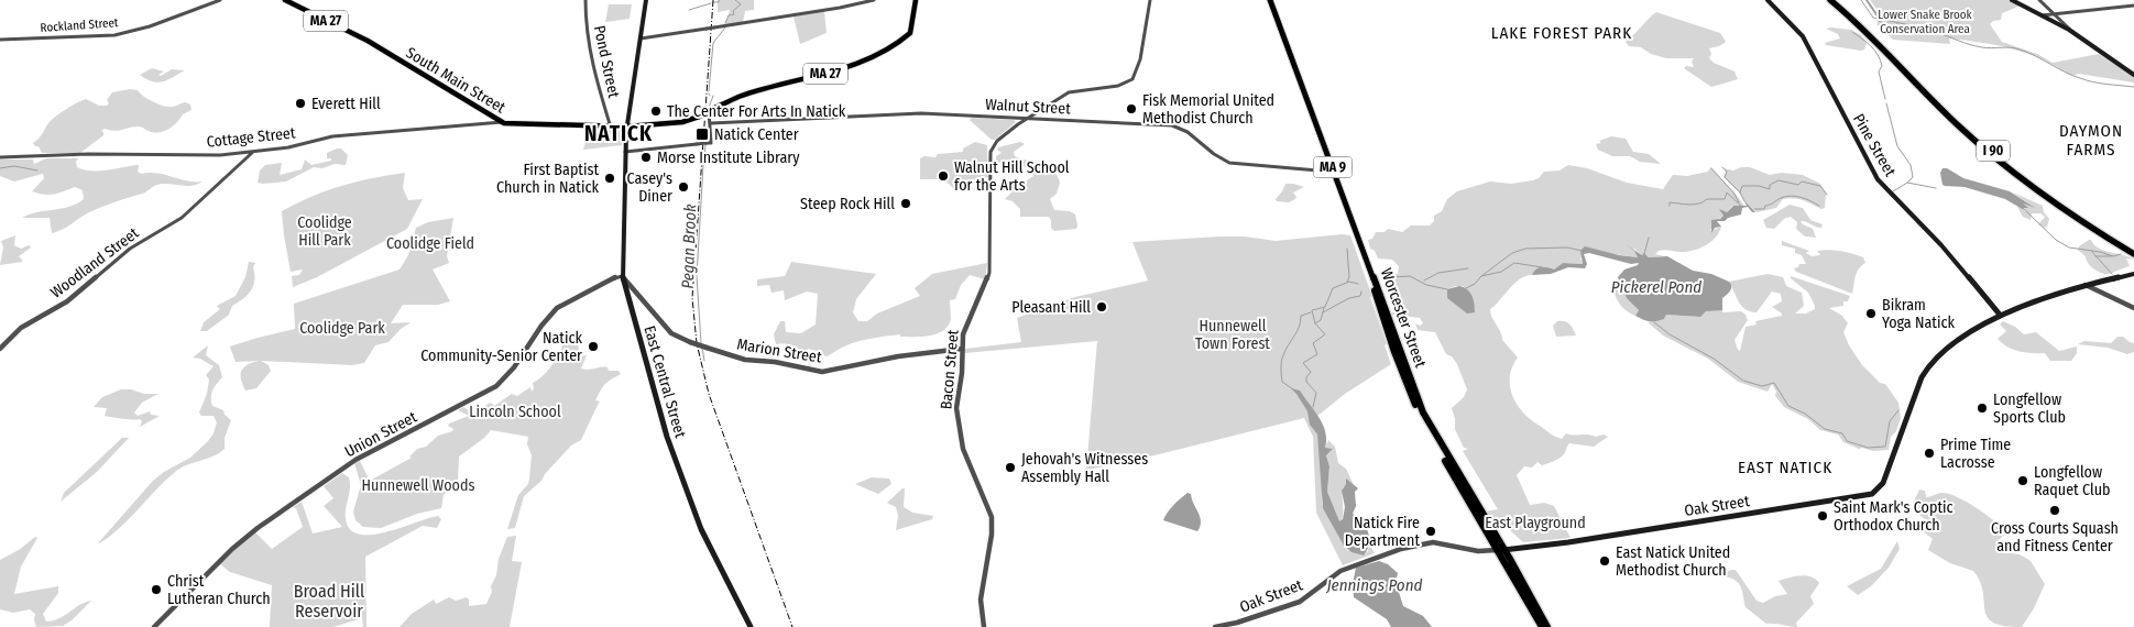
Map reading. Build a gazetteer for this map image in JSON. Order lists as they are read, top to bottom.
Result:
{
  "streets": {
    "highway": ["I 90", "MA 9", "Worcester Street"],
    "main road": [
      "MA 27",
      "South Main Street",
      "Pine Street",
      "East Central Street",
      "Oak Street"
    ],
    "street": [
      "Rockland Street",
      "Pond Street",
      "Walnut Street",
      "Cottage Street",
      "Woodland Street",
      "Marion Street",
      "Bacon Street",
      "Union Street"
    ]
  },
  "crossings": [
    ["MA 27", "South Main Street"],
    ["MA 27", "East Central Street"],
    ["Pond Street", "South Main Street"],
    ["South Main Street", "Cottage Street"],
    ["South Main Street", "East Central Street"],
    ["Walnut Street", "Worcester Street"],
    ["Walnut Street", "Bacon Street"],
    ["Cottage Street", "Woodland Street"],
    ["Pine Street", "Oak Street"],
    ["Worcester Street", "Oak Street"],
    ["Marion Street", "Bacon Street"],
    ["Marion Street", "East Central Street"],
    ["Marion Street", "Union Street"],
    ["East Central Street", "Union Street"]
  ],
  "districts": [
    "LAKE FOREST PARK",
    "DAYMON FARMS",
    "NATICK",
    "EAST NATICK"
  ],
  "water": ["Pegan Brook", "Pickerel Pond", "Jennings Pond"],
  "parks": [
    "Lower Snake Brook Conservation Area",
    "Coolidge Hill Park",
    "Coolidge Field",
    "Hunnewell Town Forest",
    "Coolidge Park",
    "Lincoln School",
    "Hunnewell Woods",
    "East Playground",
    "Broad Hill Reservoir"
  ],
  "places": {
    "other": [
      "Everett Hill",
      "Fisk Memorial United Methodist Church",
      "The Center For Arts In Natick",
      "Morse Institute Library",
      "Walnut Hill School for the Arts",
      "First Baptist Church in Natick",
      "Casey's Diner",
      "Steep Rock Hill",
      "Pleasant Hill",
      "Bikram Yoga Natick",
      "Natick Community-Senior Center",
      "Longfellow Sports Club",
      "Prime Time Lacrosse",
      "Jehovah's Witnesses Assembly Hall",
      "Longfellow Raquet Club",
      "Cross Courts Squash and Fitness Center",
      "Saint Mark's Coptic Orthodox Church",
      "Natick Fire Department",
      "East Natick United Methodist Church",
      "Christ Lutheran Church"
    ],
    "transit": ["Natick Center"]
  }
}
